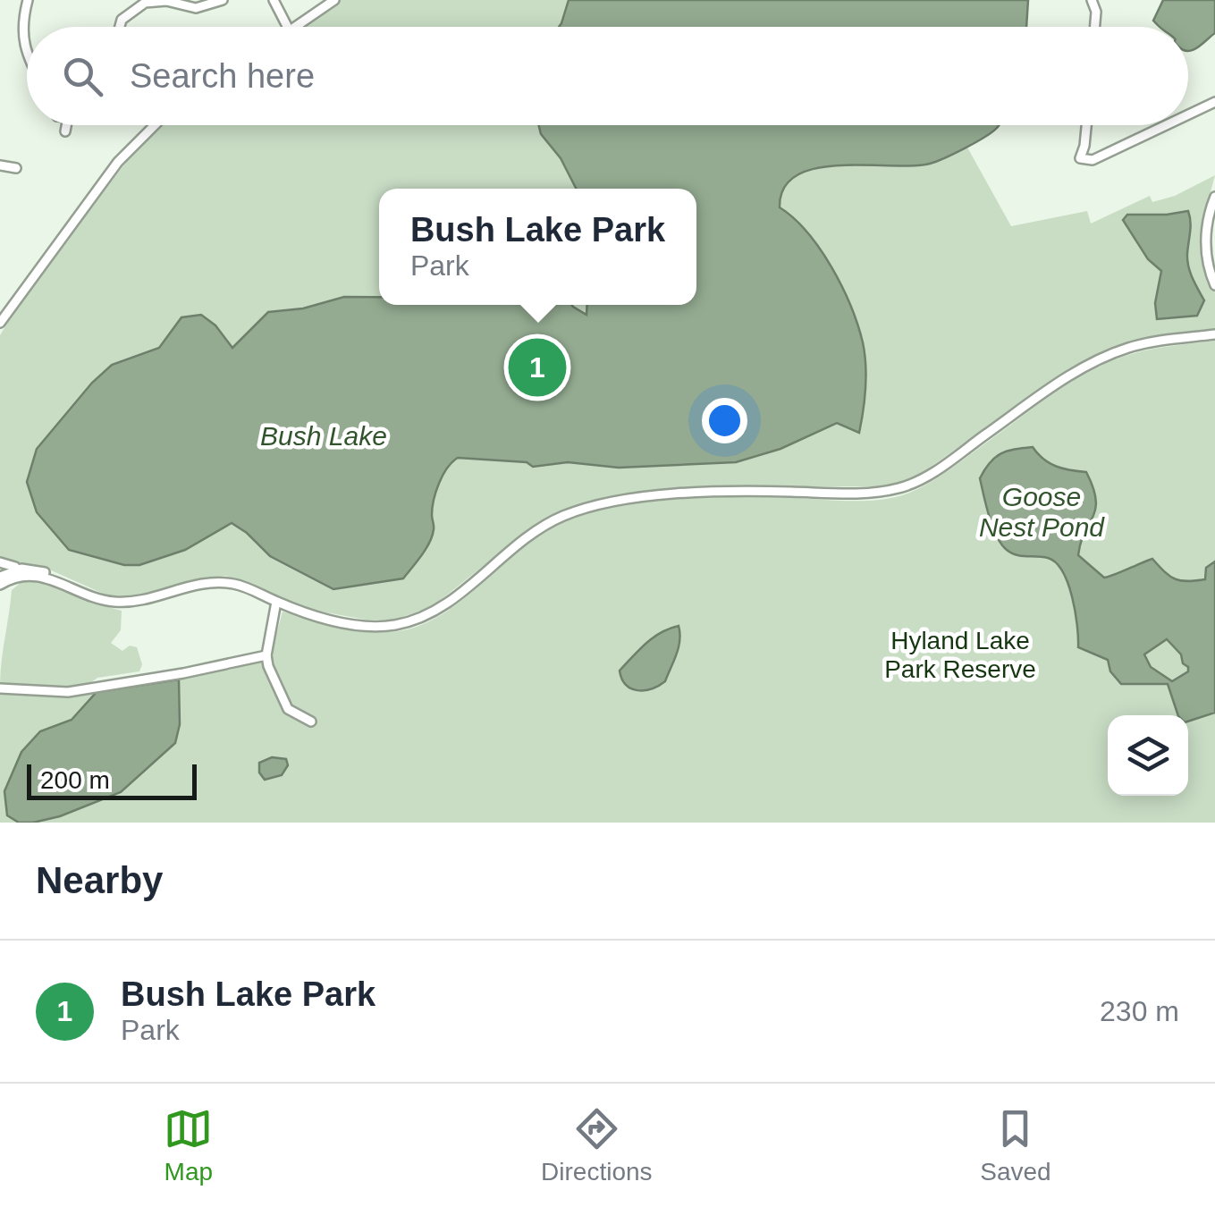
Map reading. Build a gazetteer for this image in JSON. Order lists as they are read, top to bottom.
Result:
{
  "water": ["Bush Lake", "Goose Nest Pond"],
  "parks": ["Hyland Lake Park Reserve"],
  "scale_bar": "200 m",
  "page": {
    "search": "Search here",
    "popup": ["Bush Lake Park", "Park"],
    "pins": "1",
    "scale": "200 m",
    "heading": "Nearby",
    "list": [
      {
        "mark": "1",
        "name": "Bush Lake Park",
        "note": "Park",
        "value": "230 m"
      }
    ],
    "nav": ["Map", "Directions", "Saved"]
  }
}
